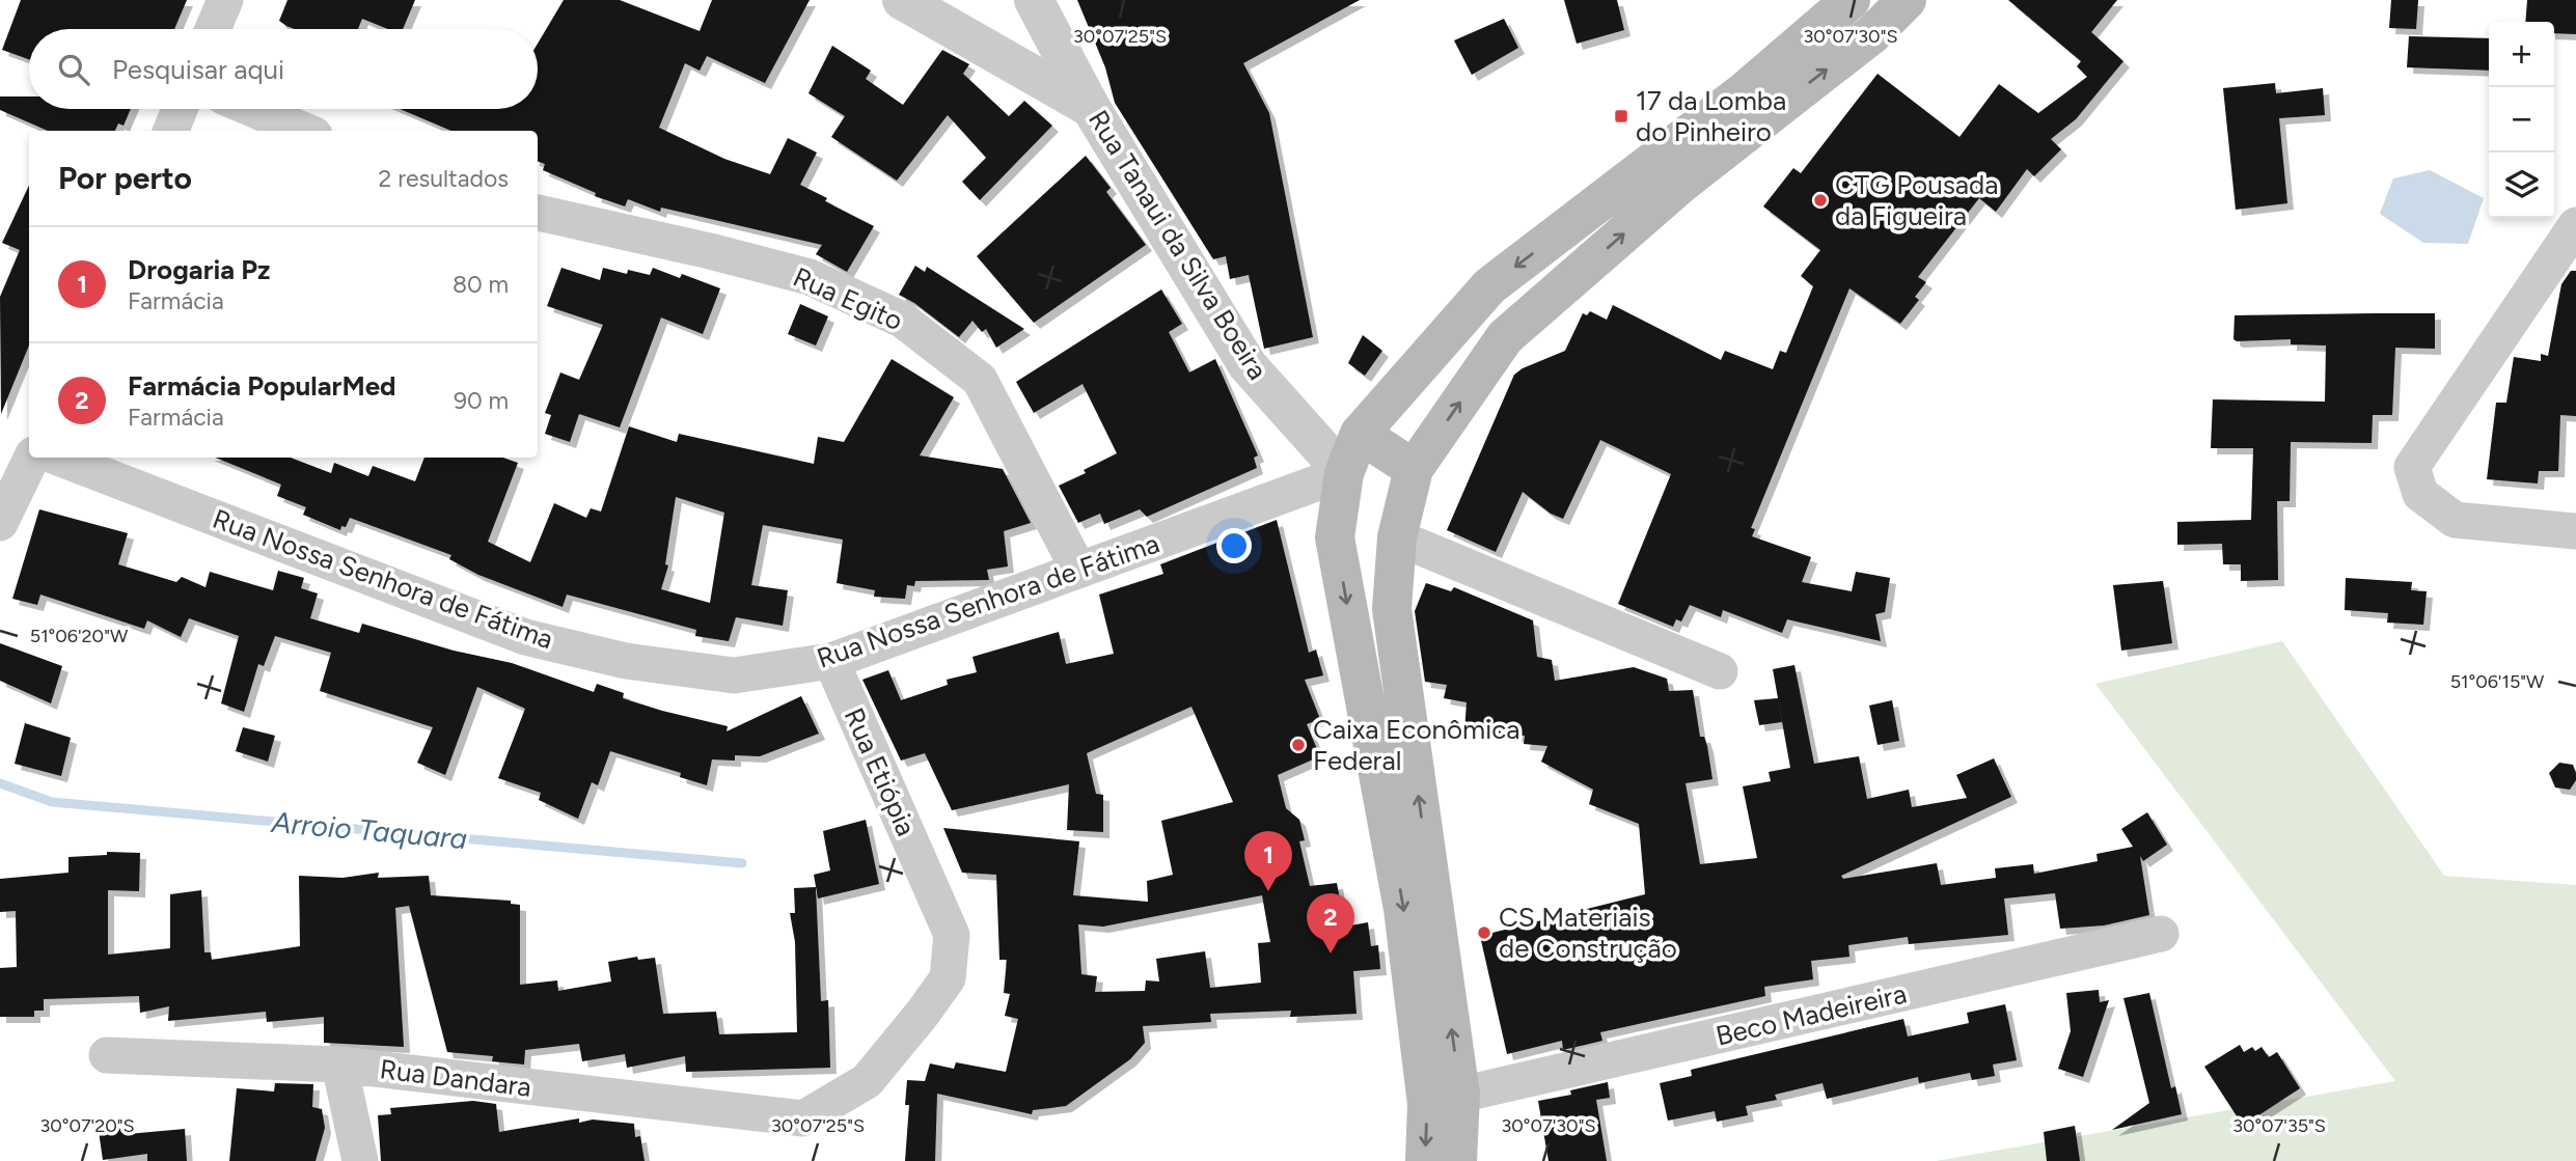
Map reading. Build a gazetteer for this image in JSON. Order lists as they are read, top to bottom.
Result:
{
  "streets": {
    "street": [
      "Rua Tanaui da Silva Boeira",
      "Rua Egito",
      "Rua Nossa Senhora de Fátima",
      "Rua Etiópia",
      "Beco Madeireira",
      "Rua Dandara"
    ]
  },
  "crossings": [
    ["Rua Tanaui da Silva Boeira", "Rua Nossa Senhora de Fátima"],
    ["Rua Egito", "Rua Nossa Senhora de Fátima"],
    ["Rua Nossa Senhora de Fátima", "Rua Etiópia"],
    ["Rua Etiópia", "Rua Dandara"]
  ],
  "water": ["Arroio Taquara"],
  "places": {
    "transit": ["17 da Lomba do Pinheiro"],
    "other": ["CTG Pousada da Figueira", "Caixa Econômica Federal", "CS Materiais de Construção"]
  },
  "page": {
    "map_buttons": ["+", "−"],
    "search": "Pesquisar aqui",
    "heading": ["Por perto", "2 resultados"],
    "list": [
      {
        "mark": "1",
        "name": "Drogaria Pz",
        "note": "Farmácia",
        "value": "80 m"
      },
      {
        "mark": "2",
        "name": "Farmácia PopularMed",
        "note": "Farmácia",
        "value": "90 m"
      }
    ],
    "pins": ["1", "2"]
  },
  "coordinates": [
    "30°07'25\"S",
    "30°07'30\"S",
    "51°06'20\"W",
    "51°06'15\"W",
    "30°07'20\"S",
    "30°07'35\"S"
  ]
}
